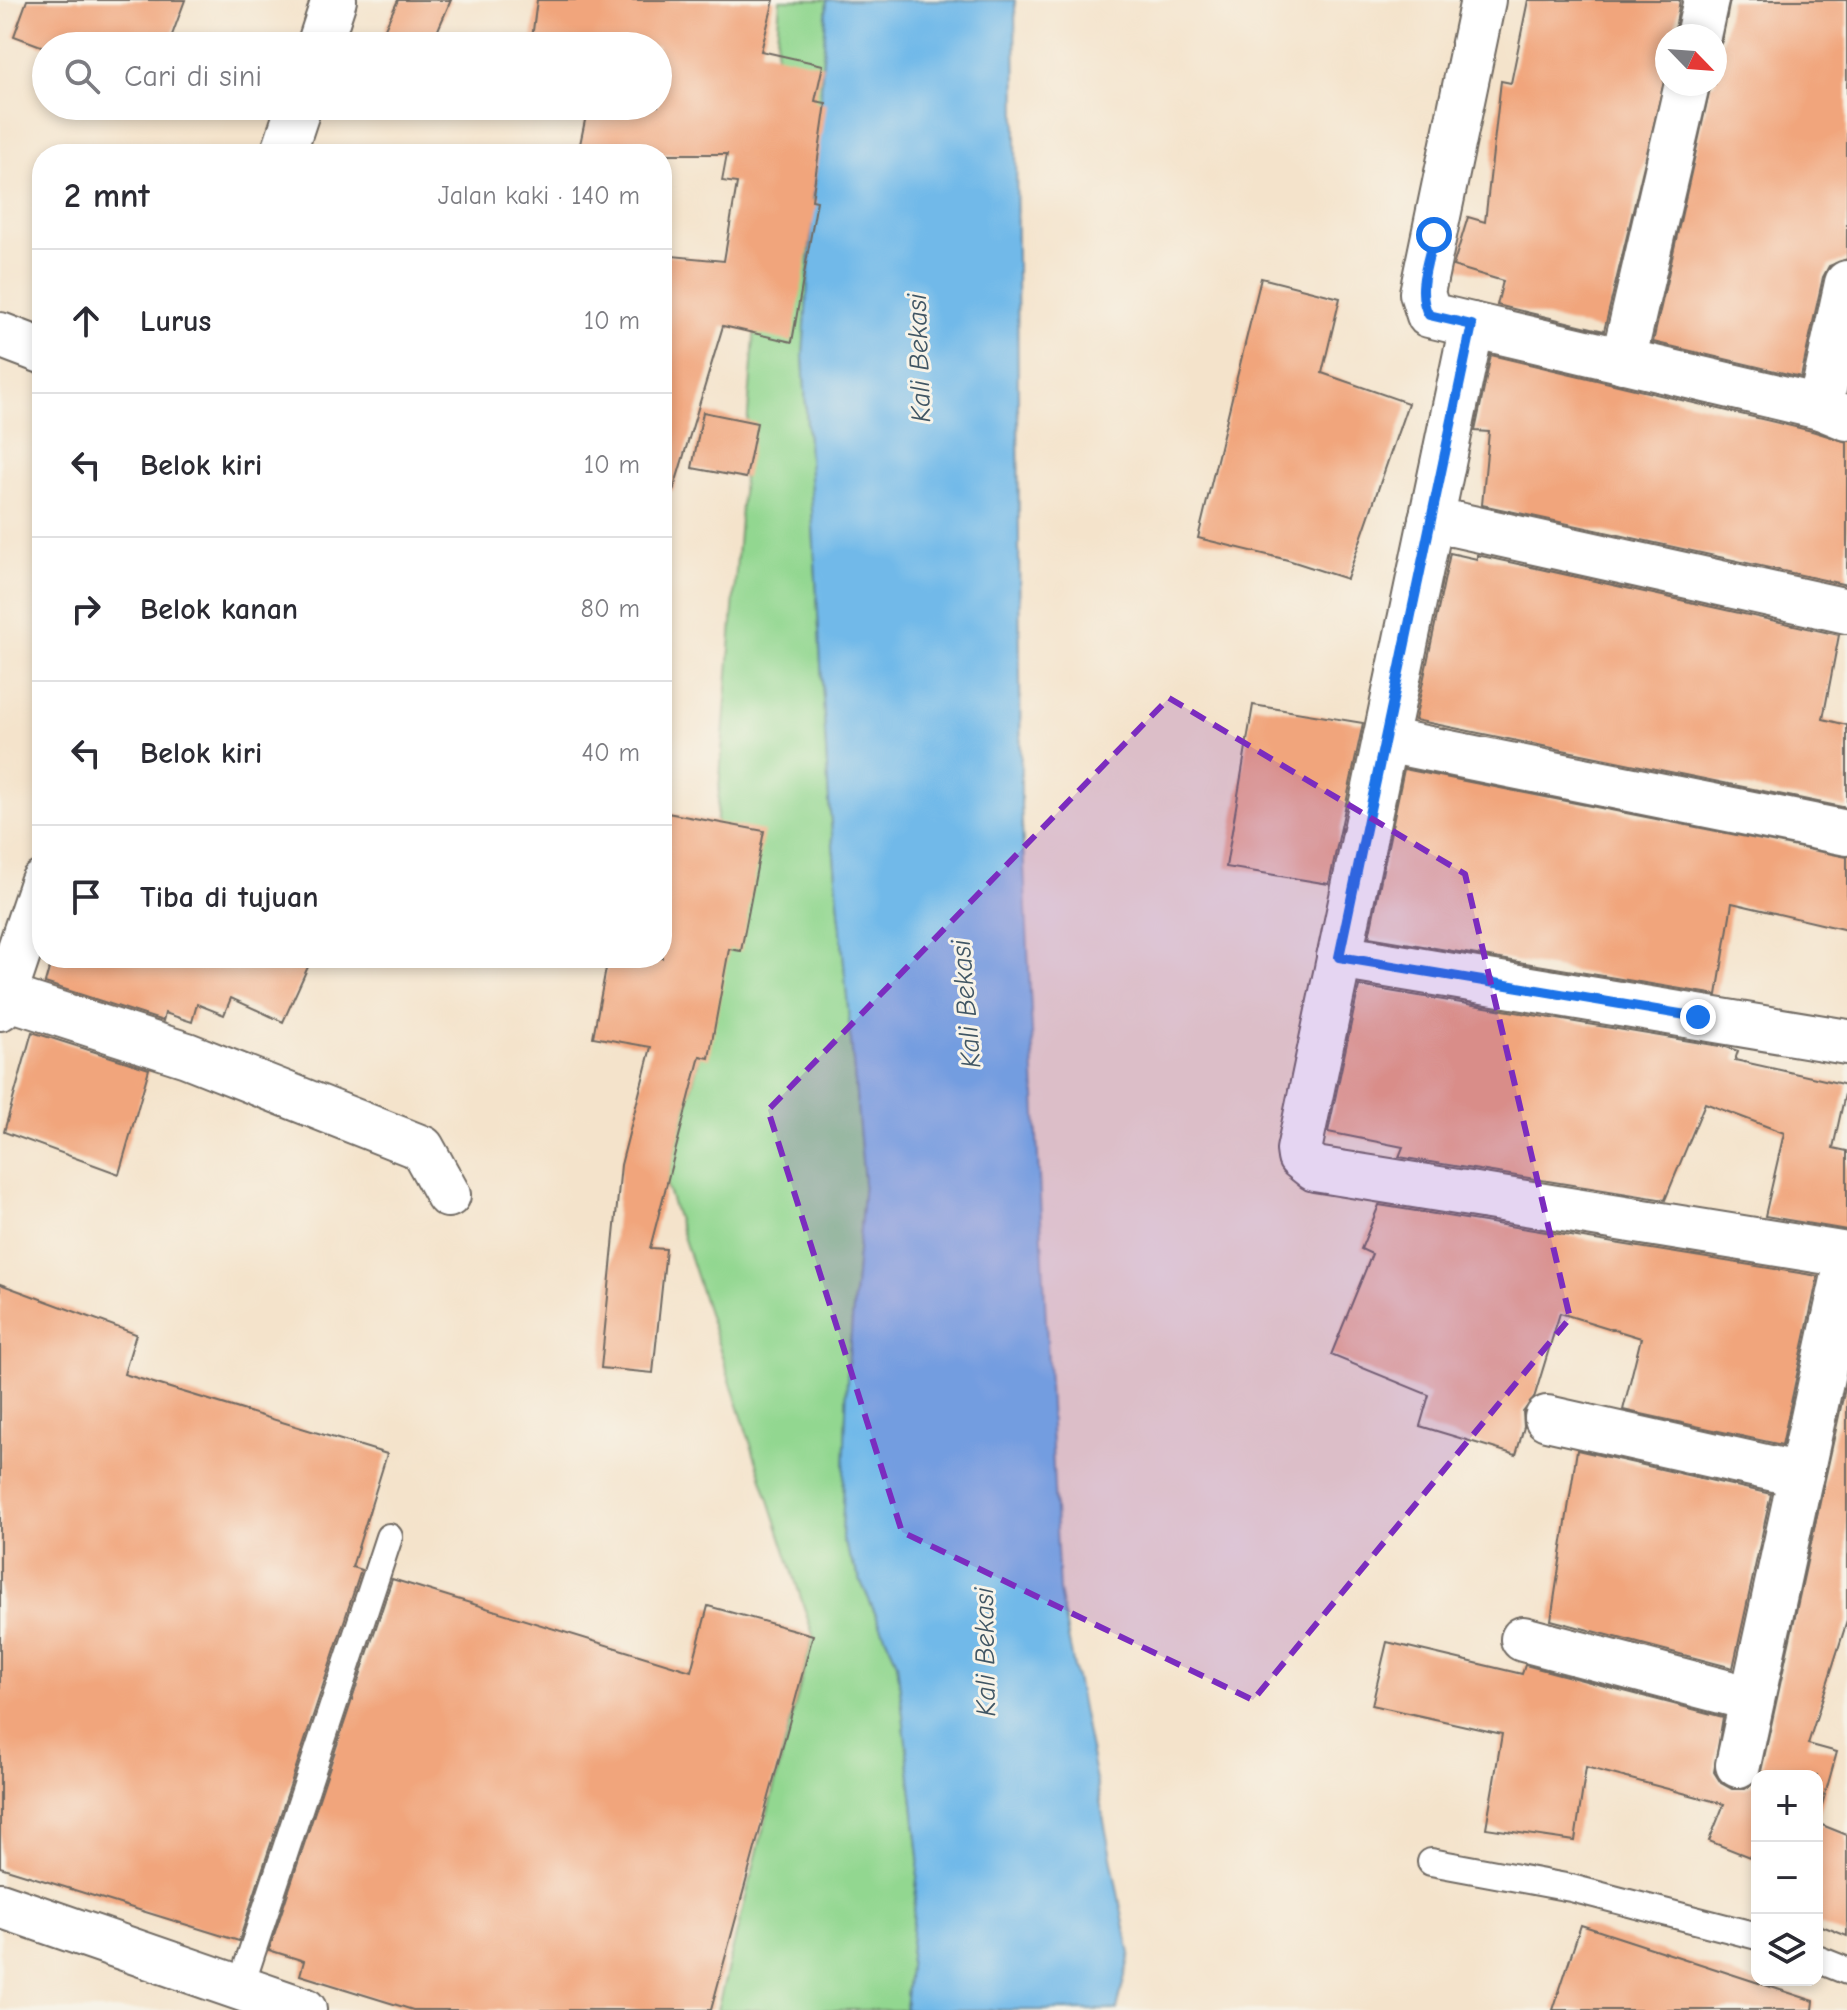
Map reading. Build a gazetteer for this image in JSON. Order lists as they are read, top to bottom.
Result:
{
  "water": ["Kali Bekasi"],
  "north": "bottom right",
  "page": {
    "search": "Cari di sini",
    "heading": ["2 mnt", "Jalan kaki · 140 m"],
    "list": [
      ["Lurus", "10 m"],
      ["Belok kiri", "10 m"],
      ["Belok kanan", "80 m"],
      ["Belok kiri", "40 m"],
      "Tiba di tujuan"
    ],
    "map_buttons": ["+", "−"]
  }
}
